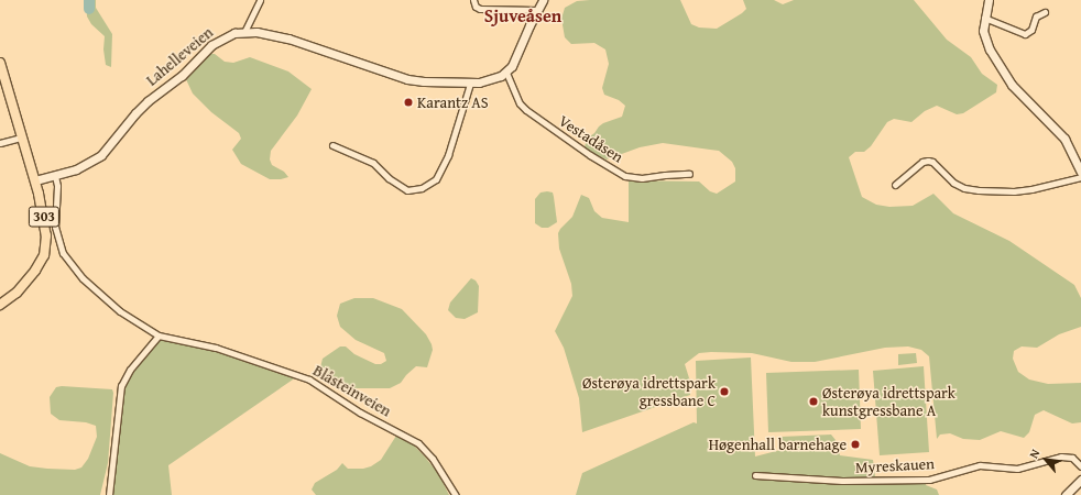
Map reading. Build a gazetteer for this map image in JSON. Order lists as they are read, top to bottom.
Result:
{
  "streets": {
    "main road": ["303"],
    "street": [
      "Lahelleveien",
      "Vestadåsen",
      "Blåsteinveien",
      "Myreskauen"
    ]
  },
  "crossings": [
    ["Lahelleveien", "Vestadåsen"],
    ["Lahelleveien", "303"],
    ["Lahelleveien", "Blåsteinveien"]
  ],
  "districts": ["Sjuveåsen"],
  "places": [
    "Karantz AS",
    "Østerøya idrettspark gressbane C",
    "Østerøya idrettspark kunstgressbane A",
    "Høgenhall barnehage"
  ],
  "north": "top left"
}
